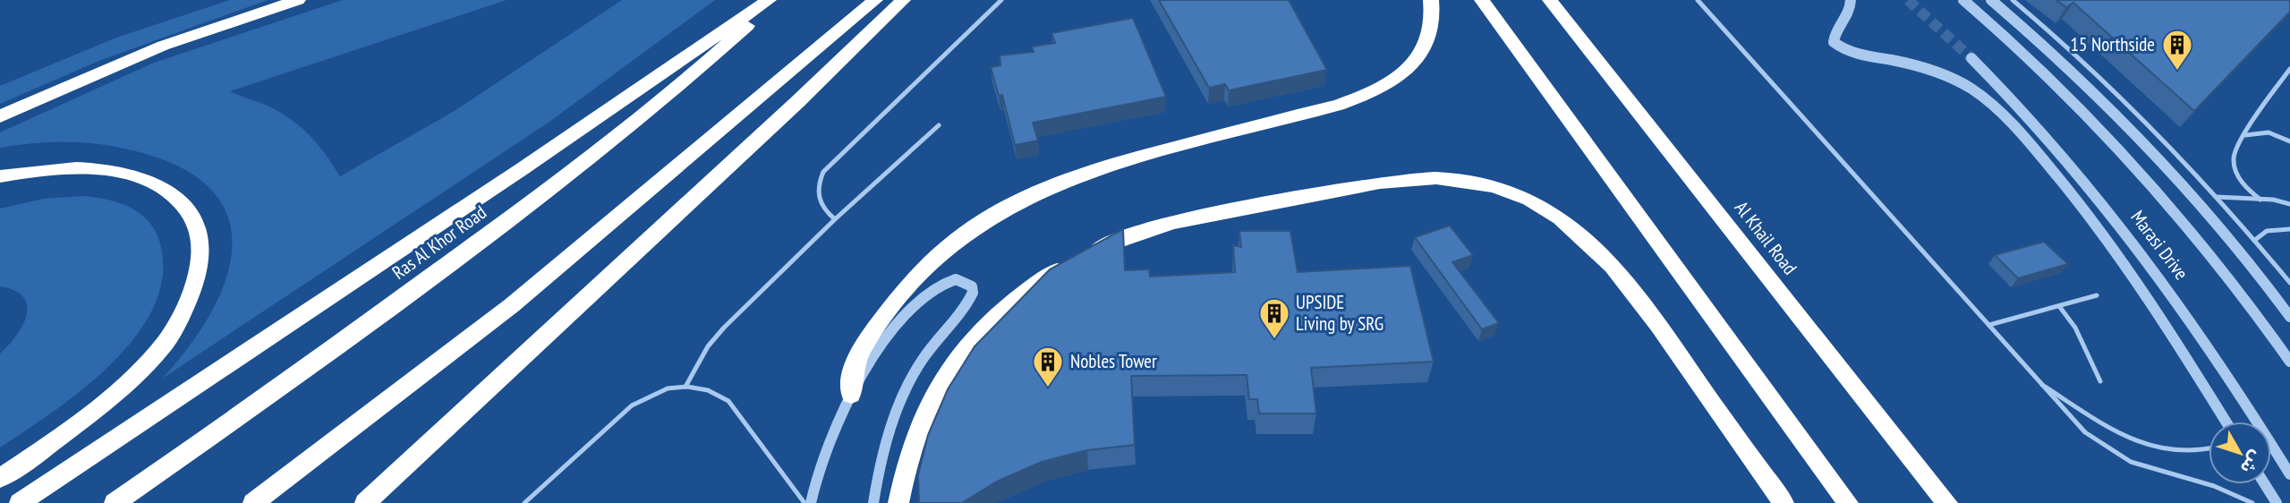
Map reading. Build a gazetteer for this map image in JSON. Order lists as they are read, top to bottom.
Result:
{
  "streets": {
    "highway": ["Al Khail Road", "Ras Al Khor Road"],
    "street": ["Marasi Drive"]
  },
  "places": {
    "building": ["15 Northside", "UPSIDE Living by SRG", "Nobles Tower"]
  },
  "north": "bottom right"
}
